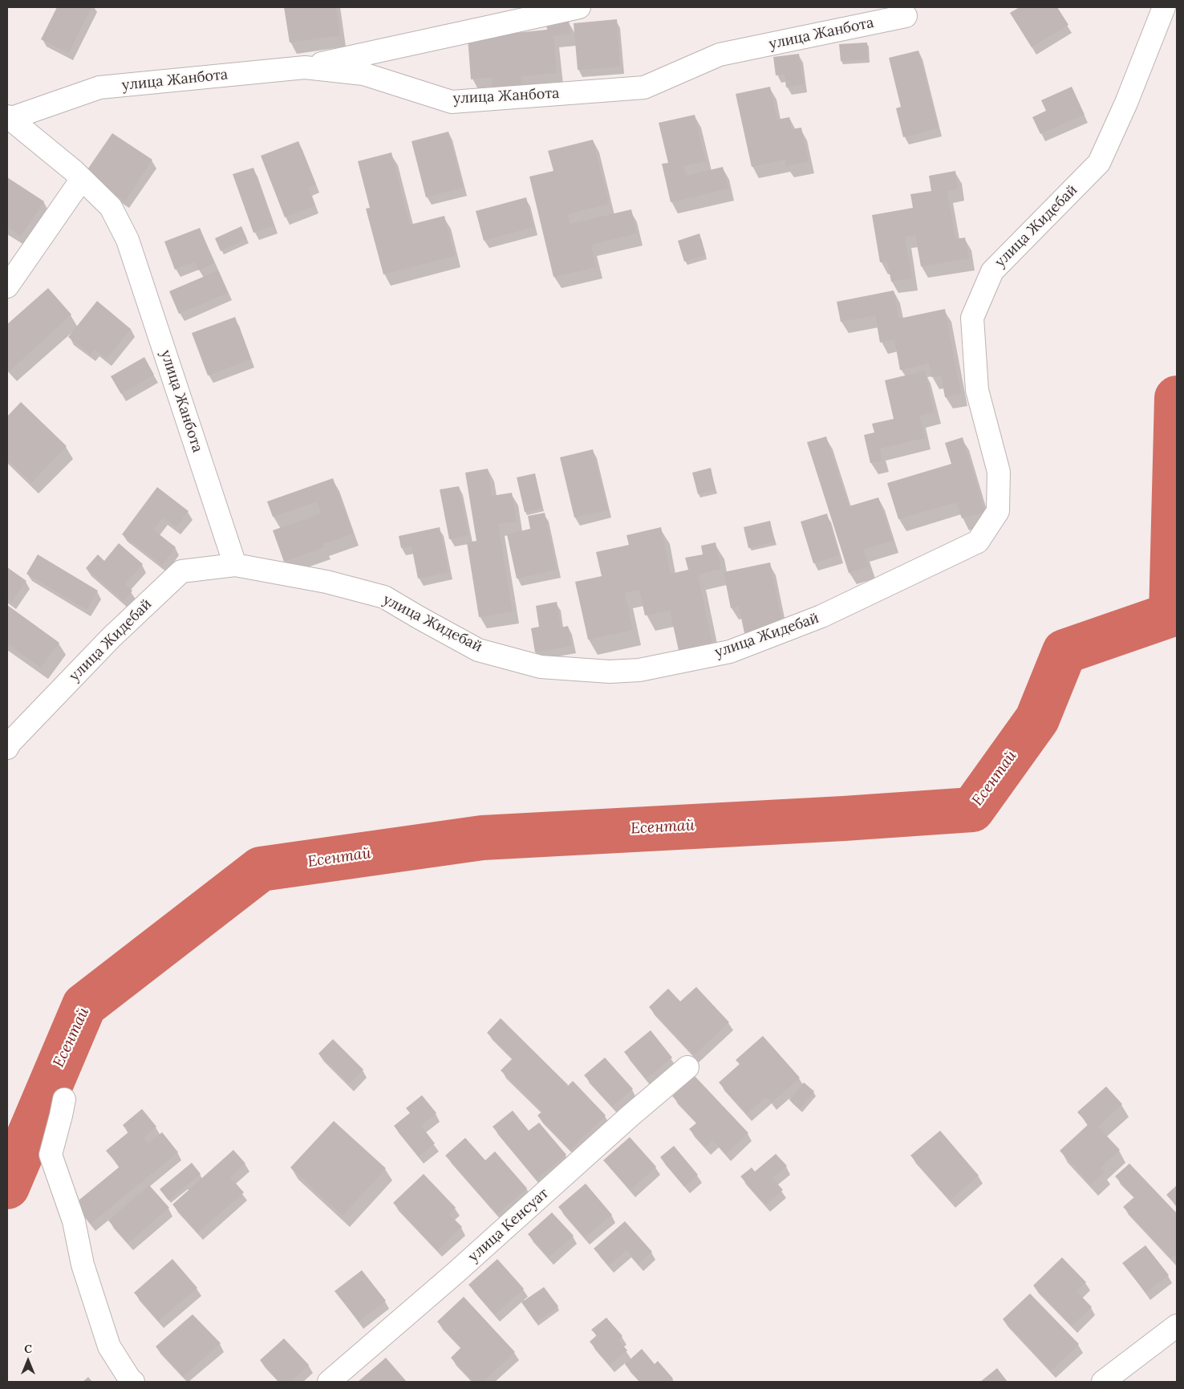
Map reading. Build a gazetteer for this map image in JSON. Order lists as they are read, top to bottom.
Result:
{
  "streets": {
    "street": ["улица Жанбота", "улица Жидебай", "улица Кенсуат"]
  },
  "crossings": [
    ["улица Жанбота", "улица Жидебай"]
  ],
  "water": ["Есентай"],
  "north": "top"
}
